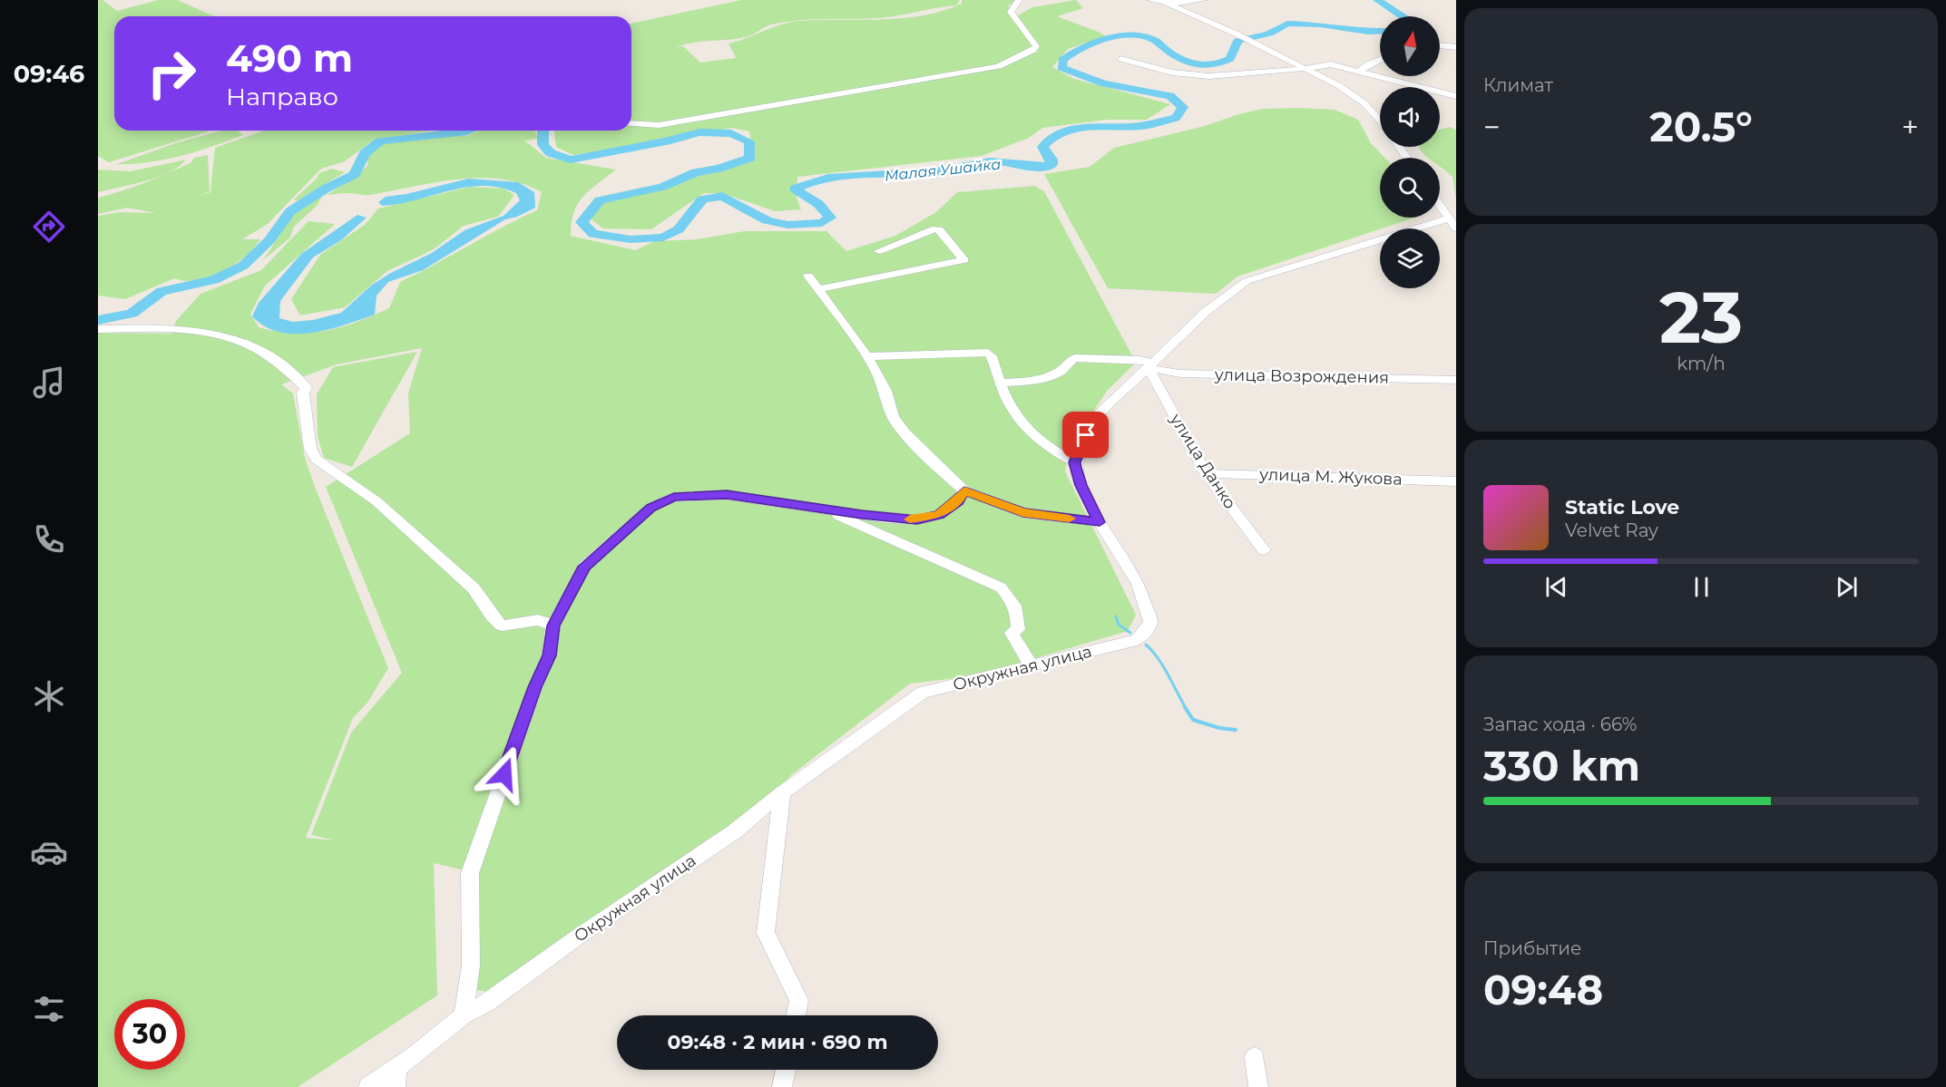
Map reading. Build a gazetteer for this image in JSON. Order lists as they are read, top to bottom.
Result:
{
  "streets": {
    "street": [
      "улица Возрождения",
      "улица Данко",
      "улица М. Жукова",
      "Окружная улица"
    ]
  },
  "crossings": [
    ["улица Возрождения", "улица Данко"],
    ["улица Данко", "улица М. Жукова"]
  ],
  "water": ["Малая Ушайка"],
  "north": "top",
  "page": {
    "tabs": "09:46",
    "tile": [
      "Климат",
      ["23", "km/h"],
      ["Запас хода · 66%", "330 km"],
      ["Прибытие", "09:48"]
    ],
    "turn": ["490 m", "Направо"],
    "heat": ["−", "20.5°", "+"],
    "song": ["Static Love", "Velvet Ray"],
    "limit": "30",
    "trip": "09:48 · 2 мин · 690 m"
  }
}
